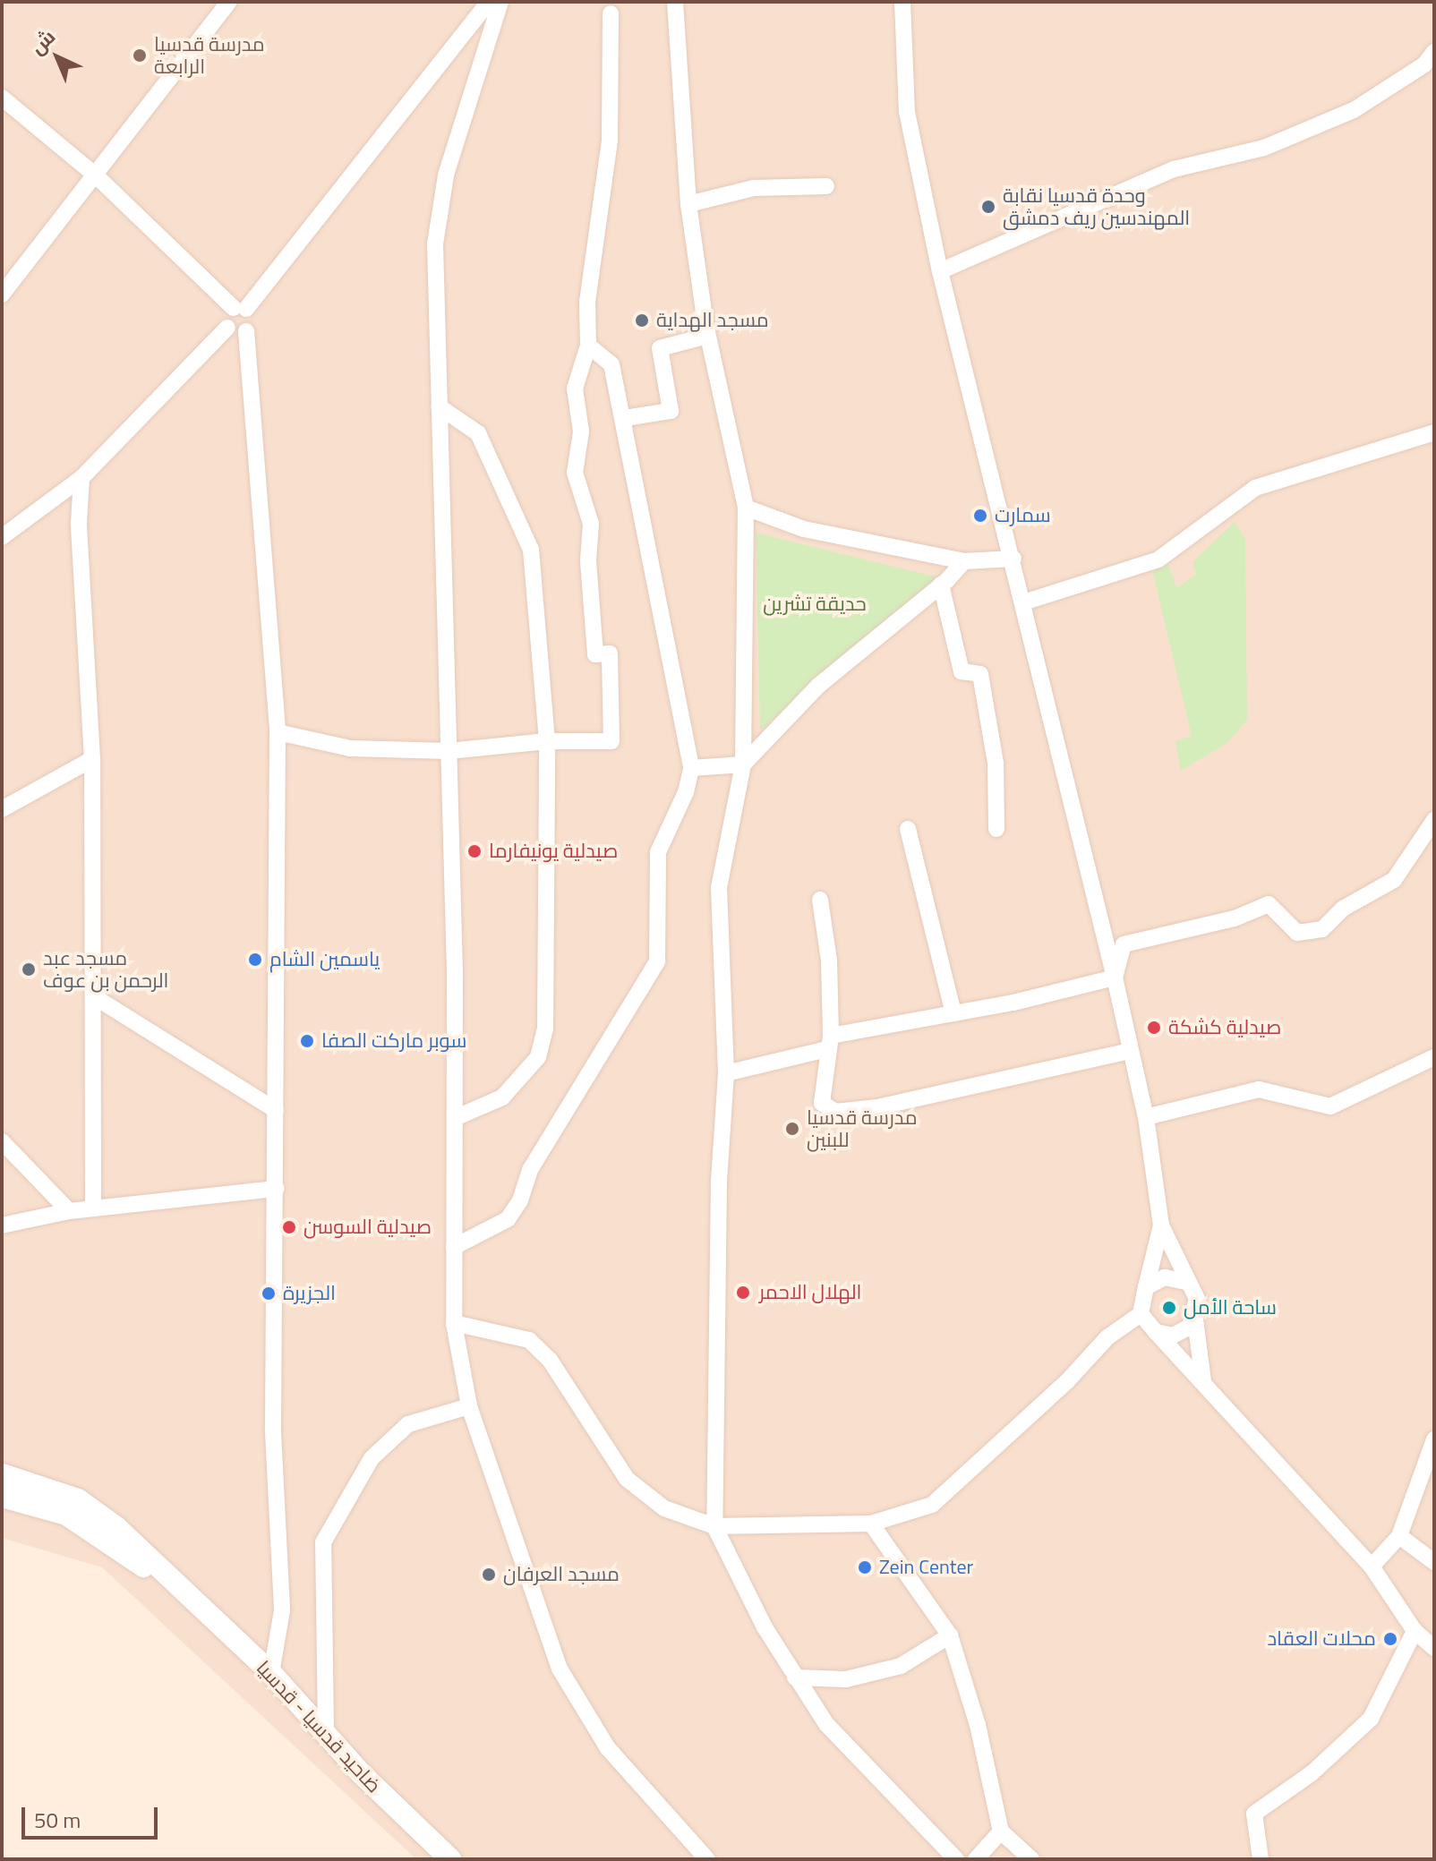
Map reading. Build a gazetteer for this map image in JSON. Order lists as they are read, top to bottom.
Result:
{
  "streets": {
    "main road": ["ضاحيد قدسيا - قدسيا"]
  },
  "parks": ["حديقة تشرين"],
  "places": [
    "مدرسة قدسيا الرابعة",
    "وحدة قدسيا نقابة المهندسين ريف دمشق",
    "مسجد الهداية",
    "سمارت",
    "صيدلية يونيفارما",
    "ياسمين الشام",
    "مسجد عبد الرحمن بن عوف",
    "صيدلية كشكة",
    "سوبر ماركت الصفا",
    "مدرسة قدسيا للبنين",
    "صيدلية السوسن",
    "الهلال الاحمر",
    "الجزيرة",
    "ساحة الأمل",
    "Zein Center",
    "مسجد العرفان",
    "محلات العقاد"
  ],
  "scale_bar": "50 m",
  "north": "top left"
}
